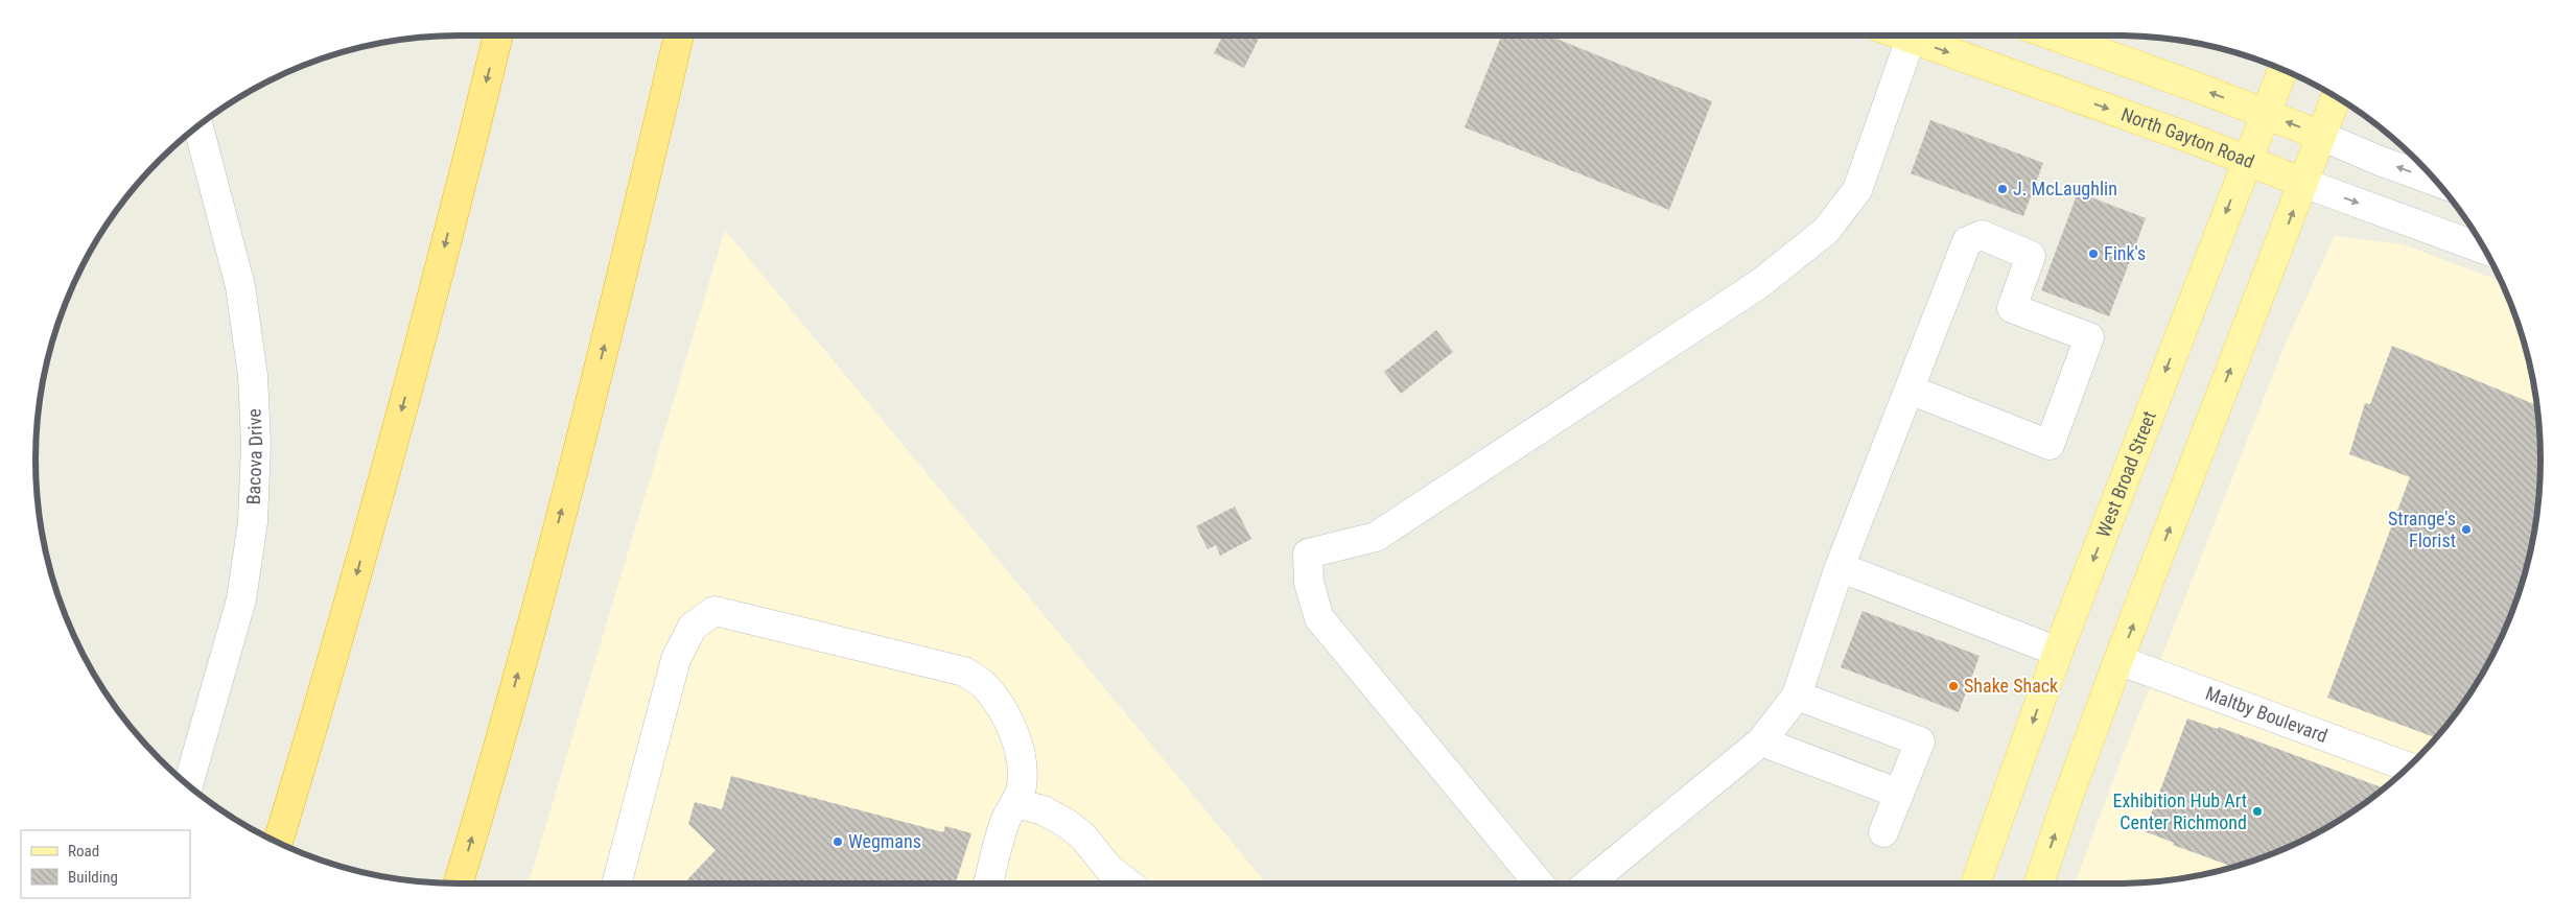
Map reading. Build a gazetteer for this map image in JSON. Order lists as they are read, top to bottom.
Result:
{
  "streets": {
    "main road": ["North Gayton Road", "West Broad Street"],
    "street": ["Bacova Drive", "Maltby Boulevard"]
  },
  "crossings": [
    ["North Gayton Road", "West Broad Street"]
  ],
  "places": [
    "J. McLaughlin",
    "Fink's",
    "Strange's Florist",
    "Shake Shack",
    "Exhibition Hub Art Center Richmond",
    "Wegmans"
  ],
  "legend": ["Road", "Building"]
}
